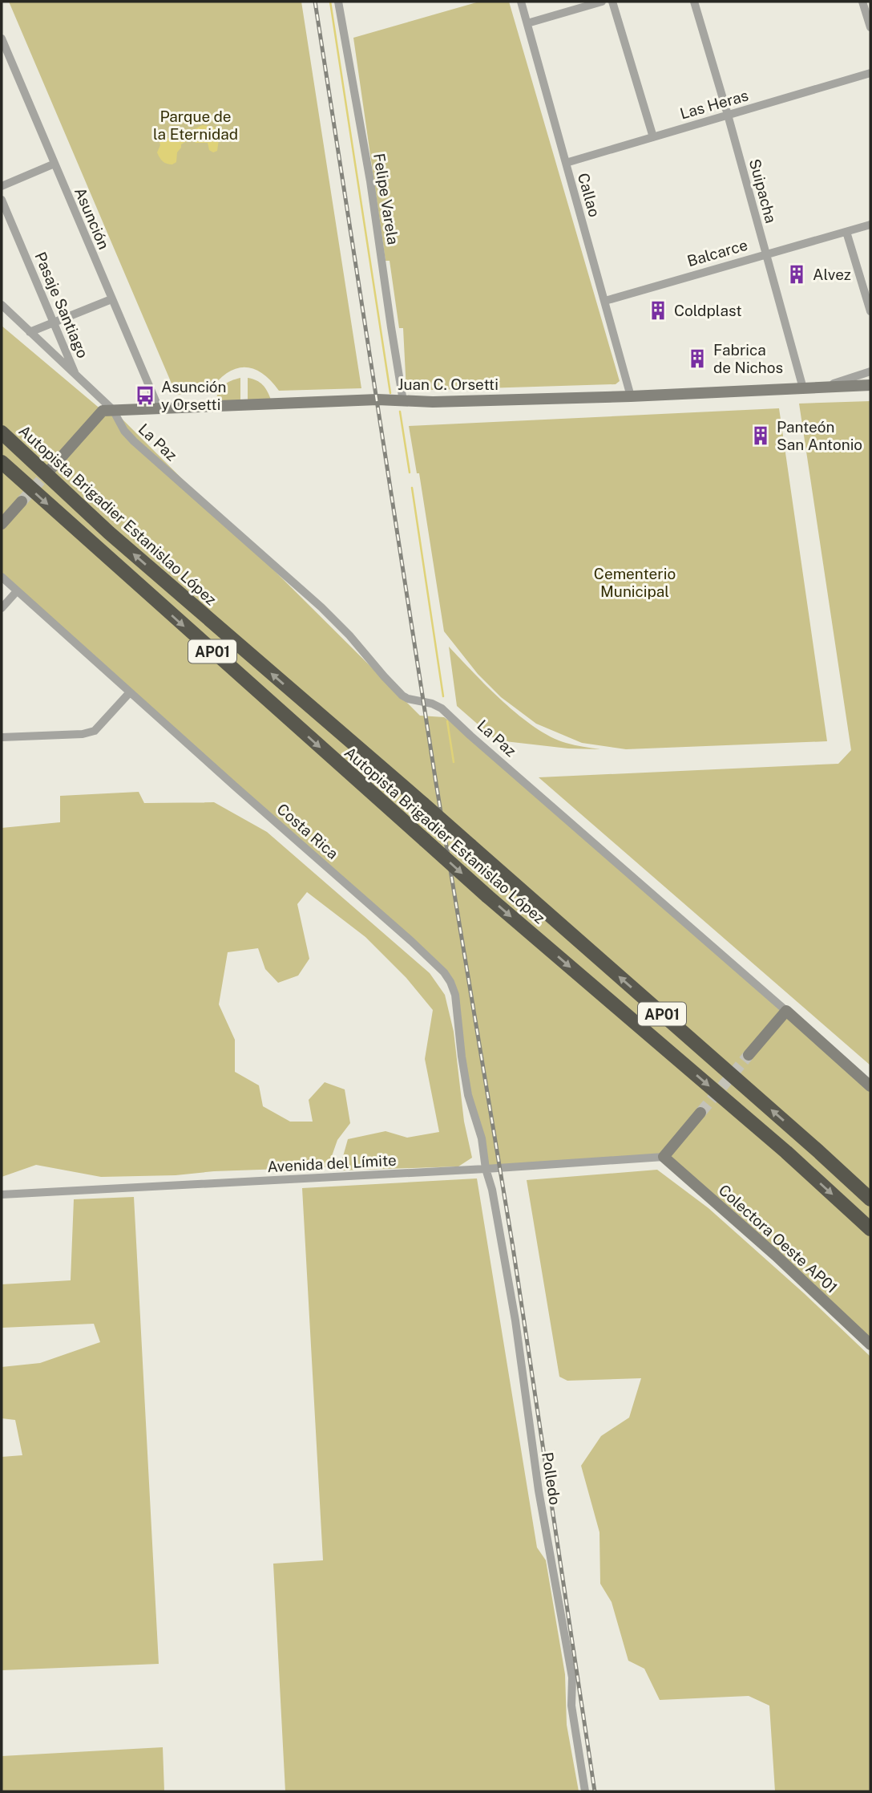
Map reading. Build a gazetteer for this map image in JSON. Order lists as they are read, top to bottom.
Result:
{
  "streets": {
    "highway": ["Autopista Brigadier Estanislao López", "AP01"],
    "street": [
      "Las Heras",
      "Suipacha",
      "Callao",
      "Felipe Varela",
      "Asunción",
      "Balcarce",
      "Pasaje Santiago",
      "Juan C. Orsetti",
      "La Paz",
      "Costa Rica",
      "Avenida del Límite",
      "Colectora Oeste AP01",
      "Polledo"
    ]
  },
  "crossings": [
    ["Las Heras", "Suipacha"],
    ["Las Heras", "Callao"],
    ["Suipacha", "Balcarce"],
    ["Suipacha", "Juan C. Orsetti"],
    ["Callao", "Balcarce"],
    ["Callao", "Juan C. Orsetti"],
    ["Felipe Varela", "Juan C. Orsetti"],
    ["Asunción", "Juan C. Orsetti"],
    ["Pasaje Santiago", "Juan C. Orsetti"],
    ["Pasaje Santiago", "La Paz"],
    ["Juan C. Orsetti", "La Paz"],
    ["Costa Rica", "Avenida del Límite"],
    ["Costa Rica", "Polledo"],
    ["Avenida del Límite", "Colectora Oeste AP01"],
    ["Avenida del Límite", "Polledo"]
  ],
  "parks": ["Parque de la Eternidad", "Cementerio Municipal"],
  "places": {
    "building": [
      "Alvez",
      "Coldplast",
      "Fabrica de Nichos",
      "Panteón San Antonio"
    ],
    "bus stop": ["Asunción y Orsetti"]
  }
}
